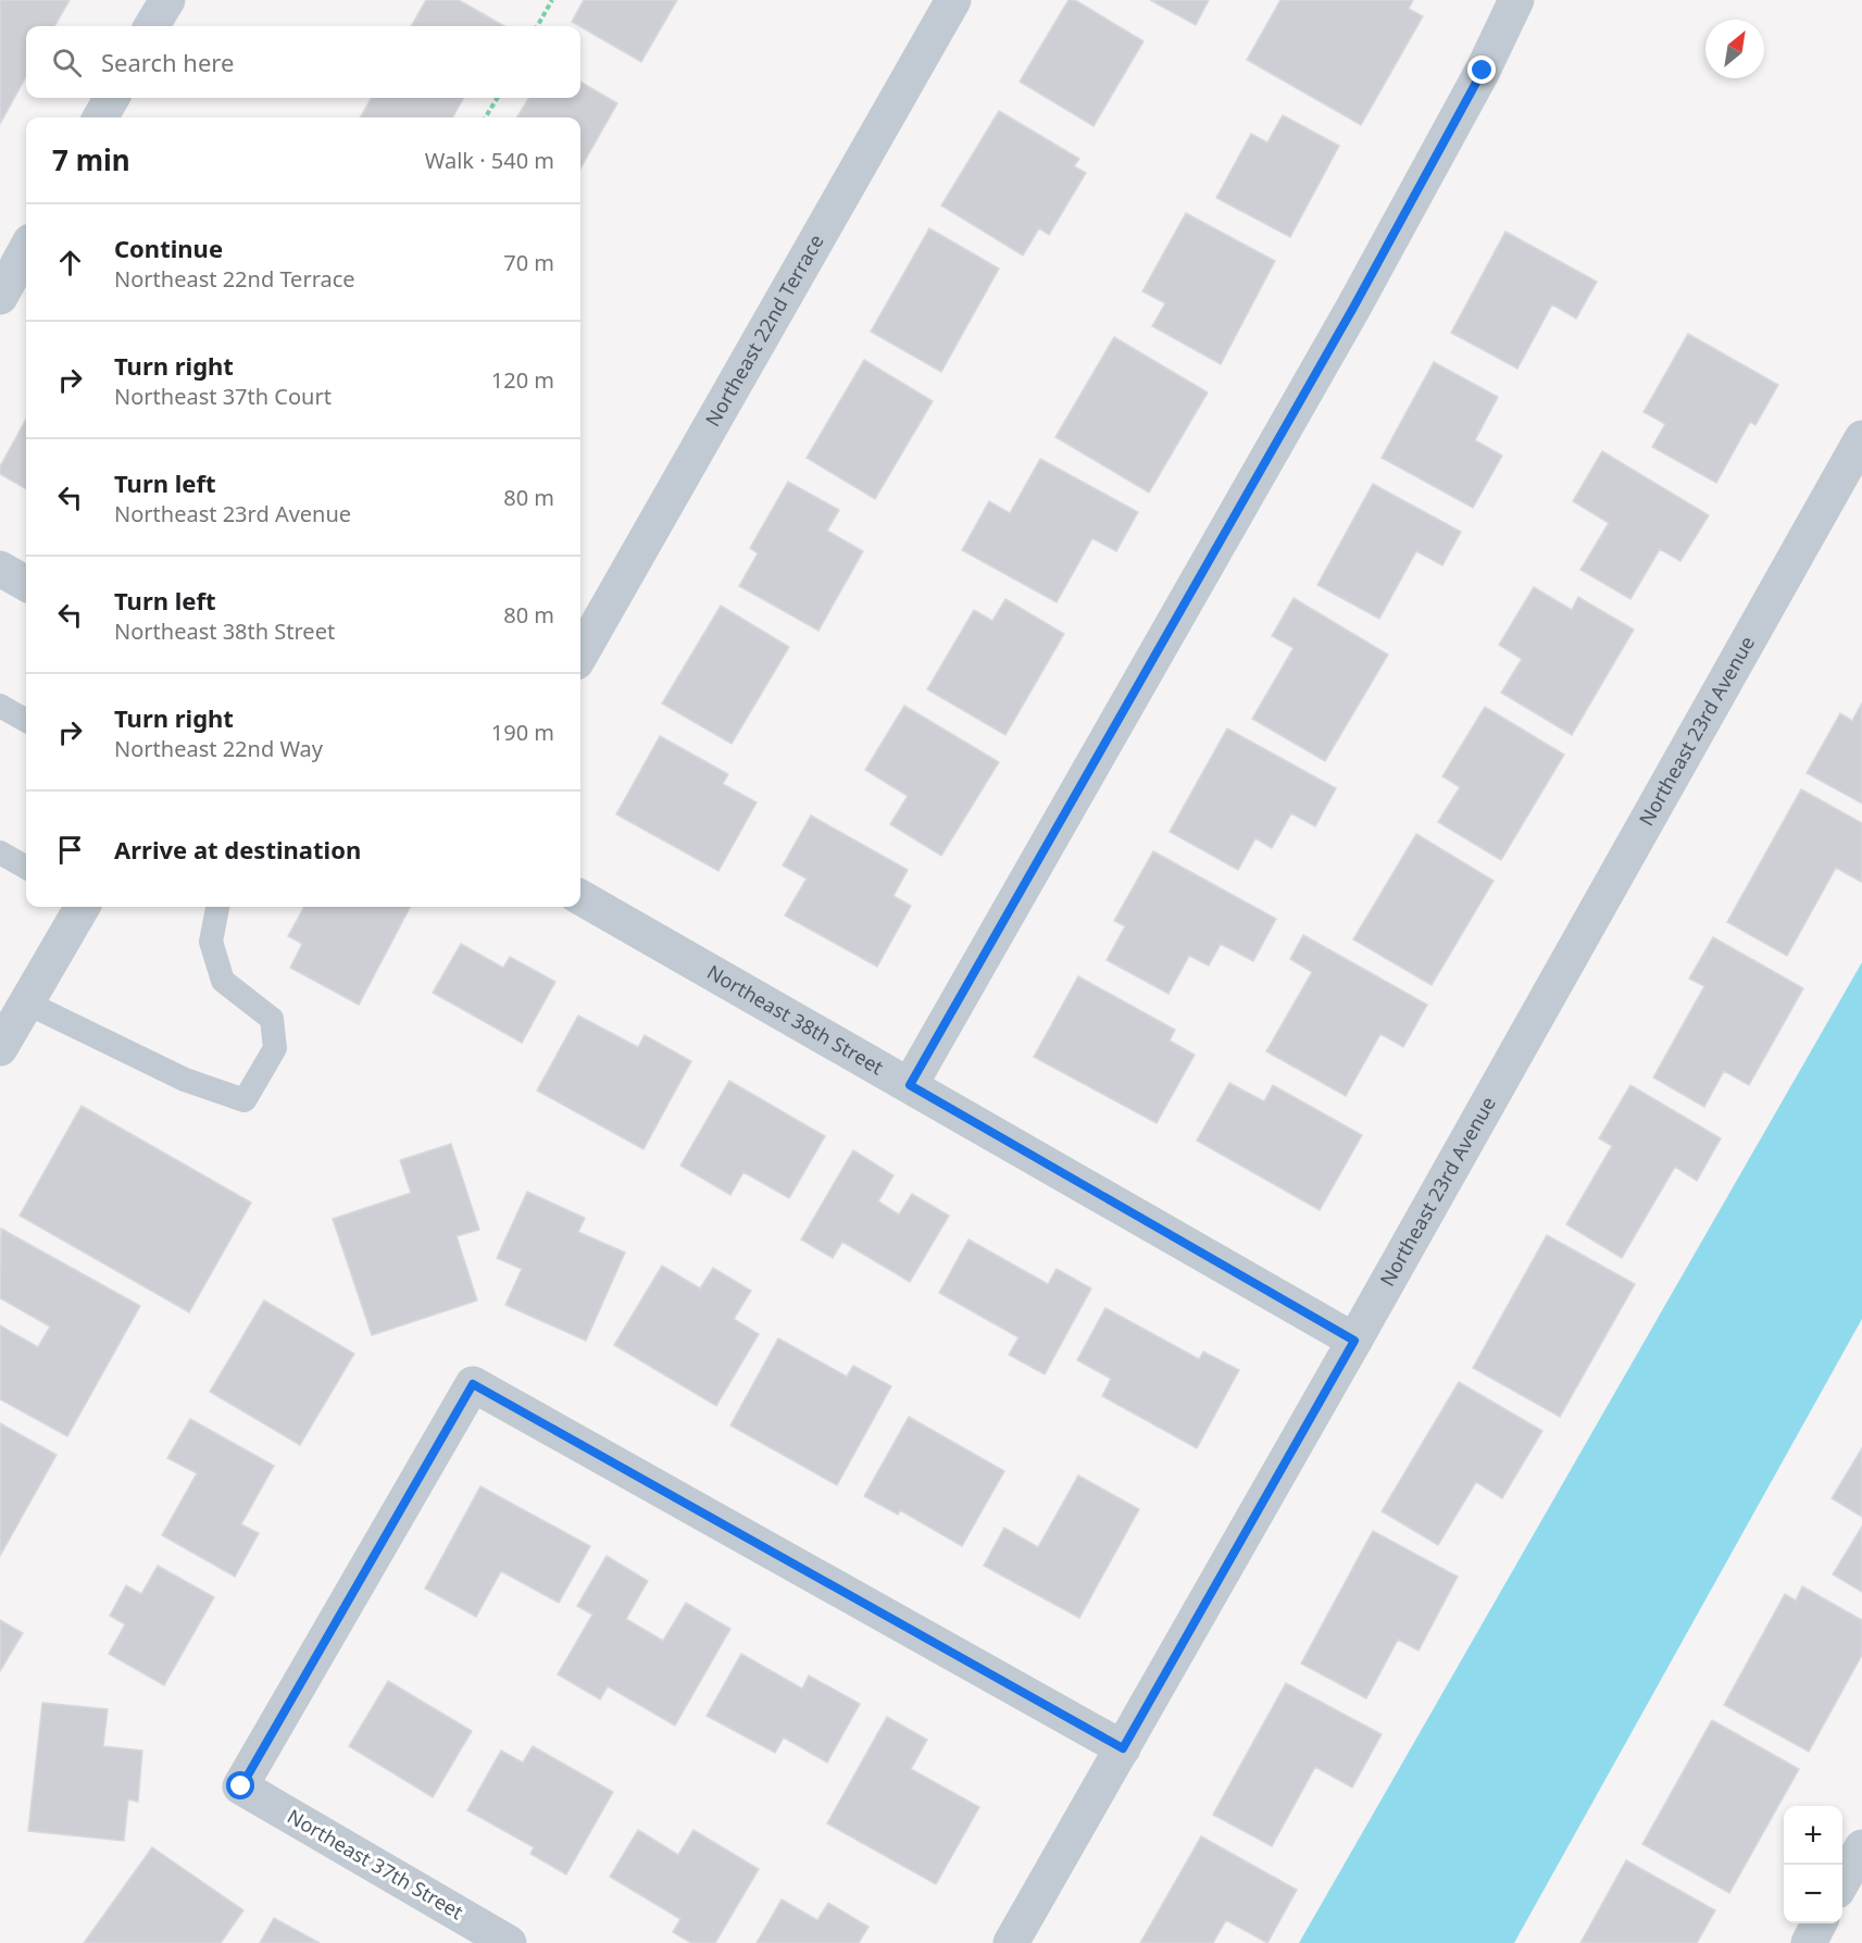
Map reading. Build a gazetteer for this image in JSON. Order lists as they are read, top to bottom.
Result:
{
  "streets": {
    "street": [
      "Northeast 22nd Terrace",
      "Northeast 23rd Avenue",
      "Northeast 38th Street",
      "Northeast 37th Street"
    ]
  },
  "crossings": [
    ["Northeast 23rd Avenue", "Northeast 38th Street"],
    ["Northeast 23rd Avenue", "Northeast 37th Street"]
  ],
  "north": "top right",
  "page": {
    "search": "Search here",
    "heading": ["7 min", "Walk · 540 m"],
    "list": [
      ["Continue", "Northeast 22nd Terrace", "70 m"],
      ["Turn right", "Northeast 37th Court", "120 m"],
      ["Turn left", "Northeast 23rd Avenue", "80 m"],
      ["Turn left", "Northeast 38th Street", "80 m"],
      ["Turn right", "Northeast 22nd Way", "190 m"],
      "Arrive at destination"
    ],
    "map_buttons": ["+", "−"]
  }
}
